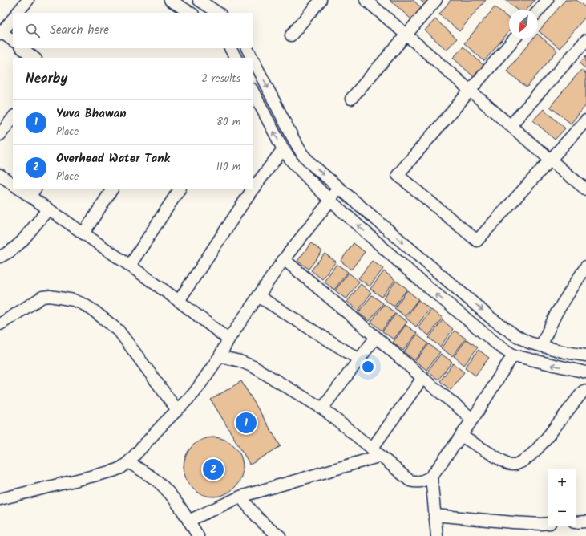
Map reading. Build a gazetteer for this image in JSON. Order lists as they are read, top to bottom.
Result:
{
  "north": "bottom left",
  "page": {
    "search": "Search here",
    "heading": ["Nearby", "2 results"],
    "list": [
      {
        "mark": "1",
        "name": "Yuva Bhawan",
        "note": "Place",
        "value": "80 m"
      },
      {
        "mark": "2",
        "name": "Overhead Water Tank",
        "note": "Place",
        "value": "110 m"
      }
    ],
    "pins": ["1", "2"],
    "map_buttons": ["+", "−"]
  }
}
